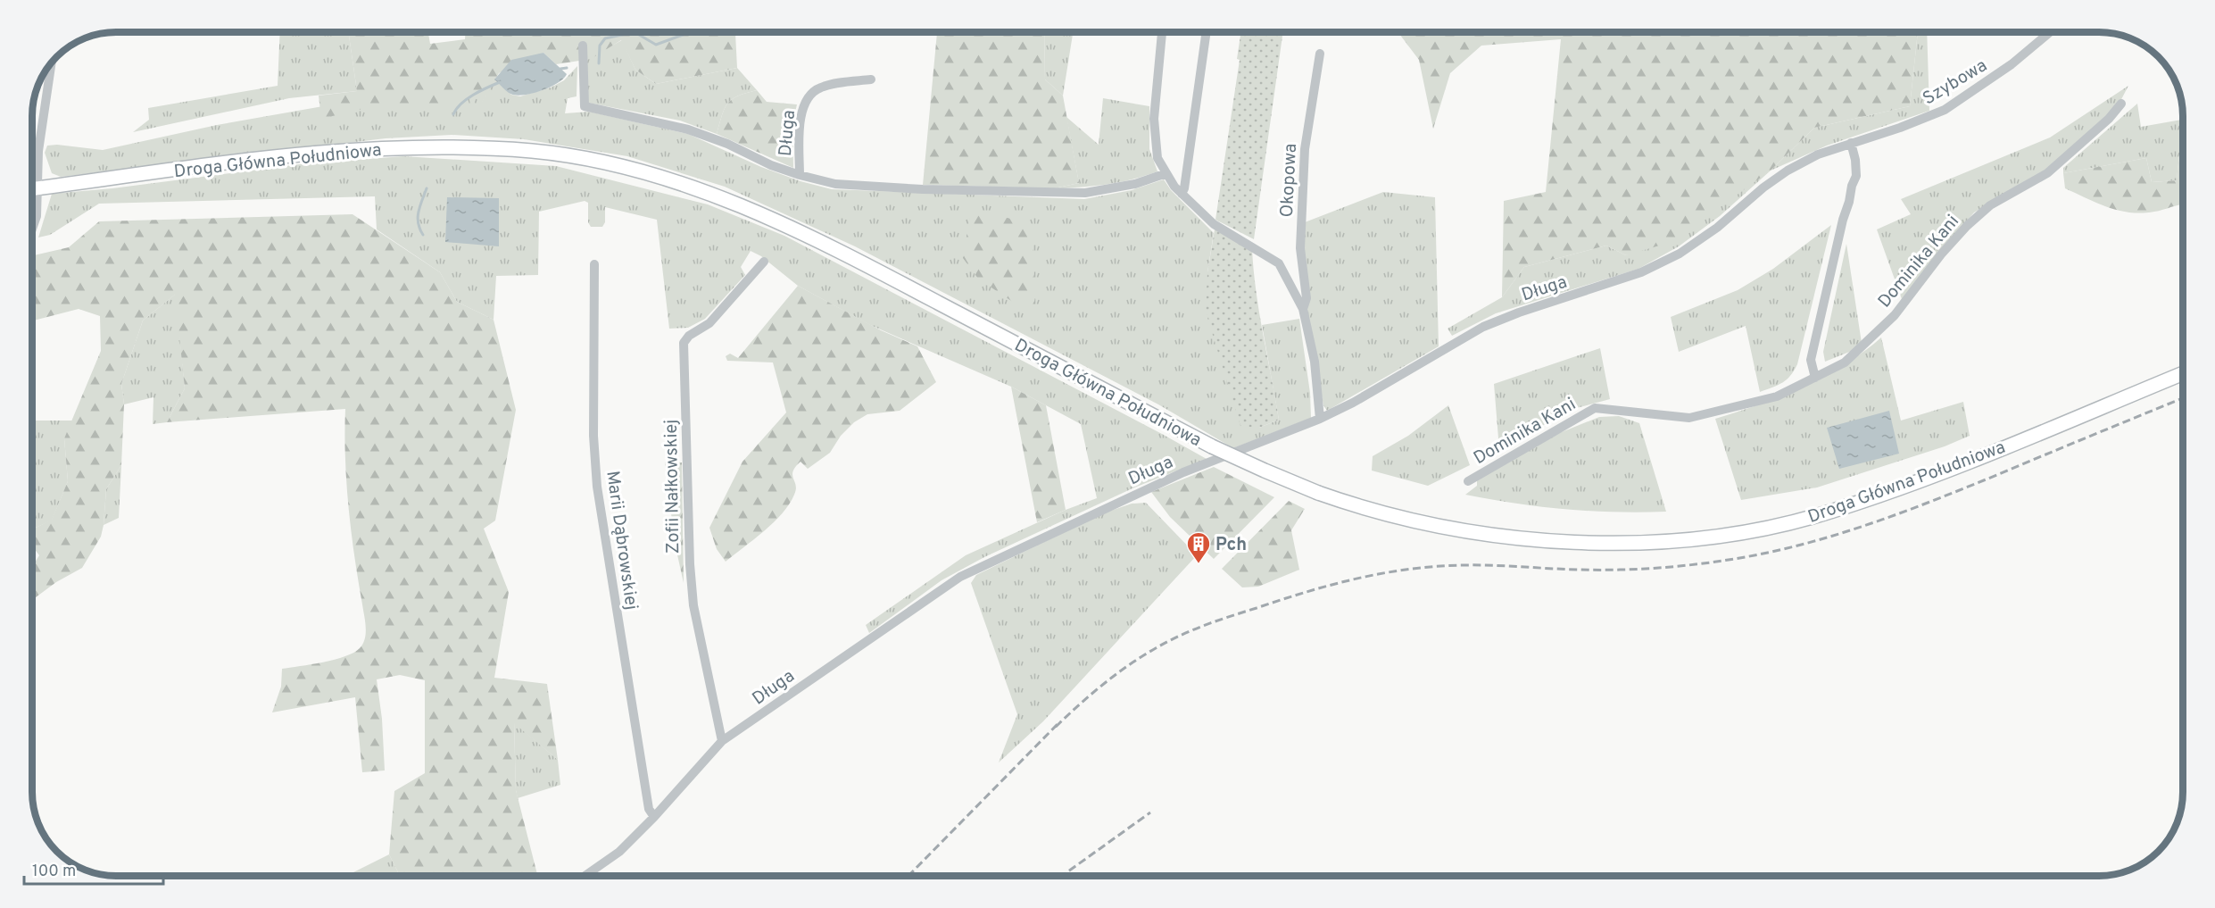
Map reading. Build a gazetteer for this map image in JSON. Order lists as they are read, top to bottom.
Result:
{
  "streets": {
    "main road": ["Droga Główna Południowa"],
    "street": [
      "Szybowa",
      "Długa",
      "Okopowa",
      "Dominika Kani",
      "Zofii Nałkowskiej",
      "Marii Dąbrowskiej"
    ]
  },
  "crossings": [
    ["Szybowa", "Długa"],
    ["Długa", "Okopowa"],
    ["Długa", "Zofii Nałkowskiej"],
    ["Długa", "Marii Dąbrowskiej"]
  ],
  "places": {
    "building": ["Pch"]
  },
  "scale_bar": "100 m"
}
